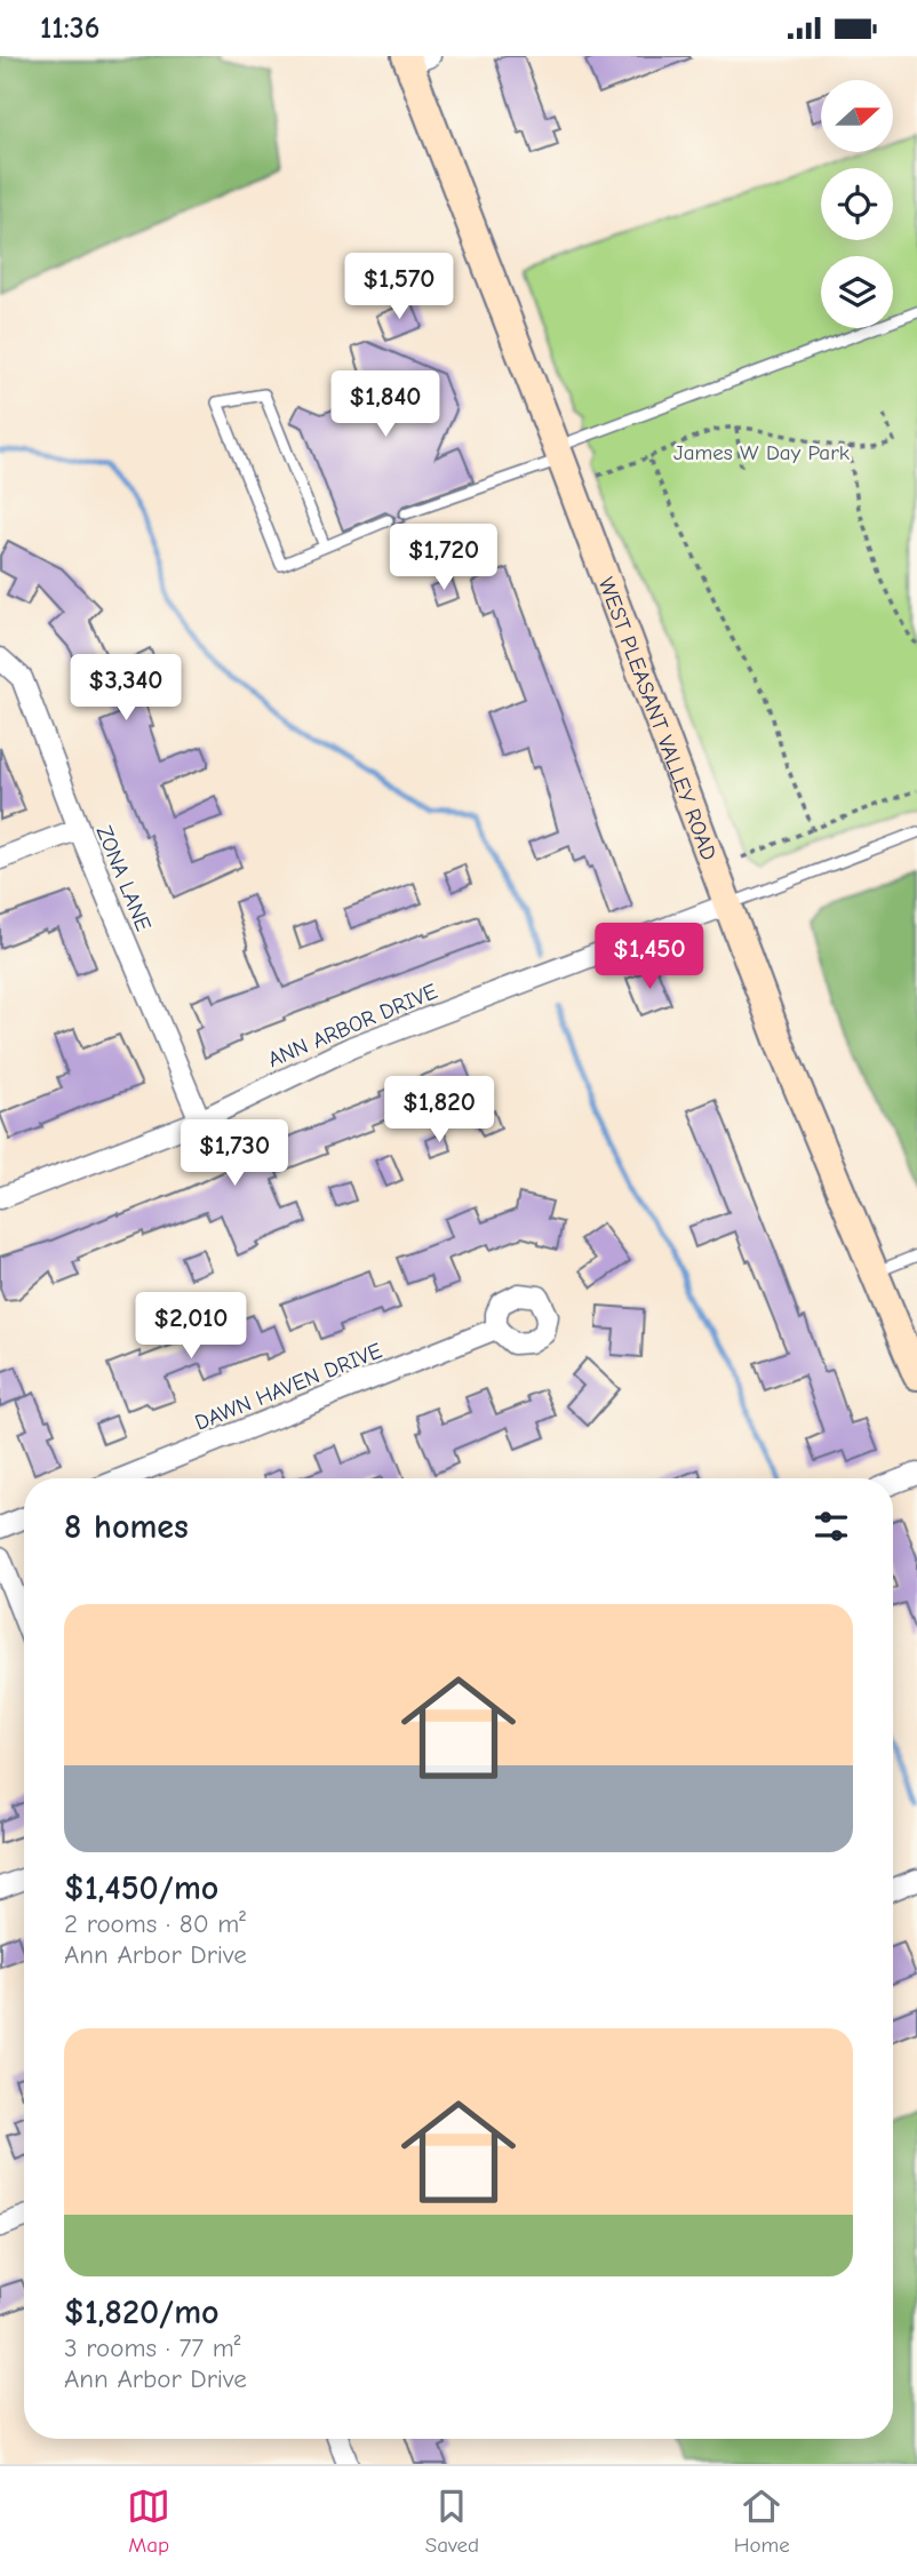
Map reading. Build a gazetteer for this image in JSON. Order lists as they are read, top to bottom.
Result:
{
  "streets": {
    "main road": ["WEST PLEASANT VALLEY ROAD"],
    "street": ["ZONA LANE", "ANN ARBOR DRIVE", "DAWN HAVEN DRIVE"]
  },
  "crossings": [
    ["WEST PLEASANT VALLEY ROAD", "ANN ARBOR DRIVE"],
    ["ZONA LANE", "ANN ARBOR DRIVE"]
  ],
  "parks": ["James W Day Park"],
  "north": "right",
  "page": {
    "status": "11:36",
    "price": [
      "$1,570",
      "$1,840",
      "$1,720",
      "$3,340",
      "$1,450",
      "$1,820",
      "$1,730",
      "$2,010"
    ],
    "heading": "8 homes",
    "list": [
      {
        "name": "$1,450/mo",
        "note": "2 rooms · 80 m² · Ann Arbor Drive"
      },
      {
        "name": "$1,820/mo",
        "note": "3 rooms · 77 m² · Ann Arbor Drive"
      }
    ],
    "tabs": ["Map", "Saved", "Home"]
  }
}
